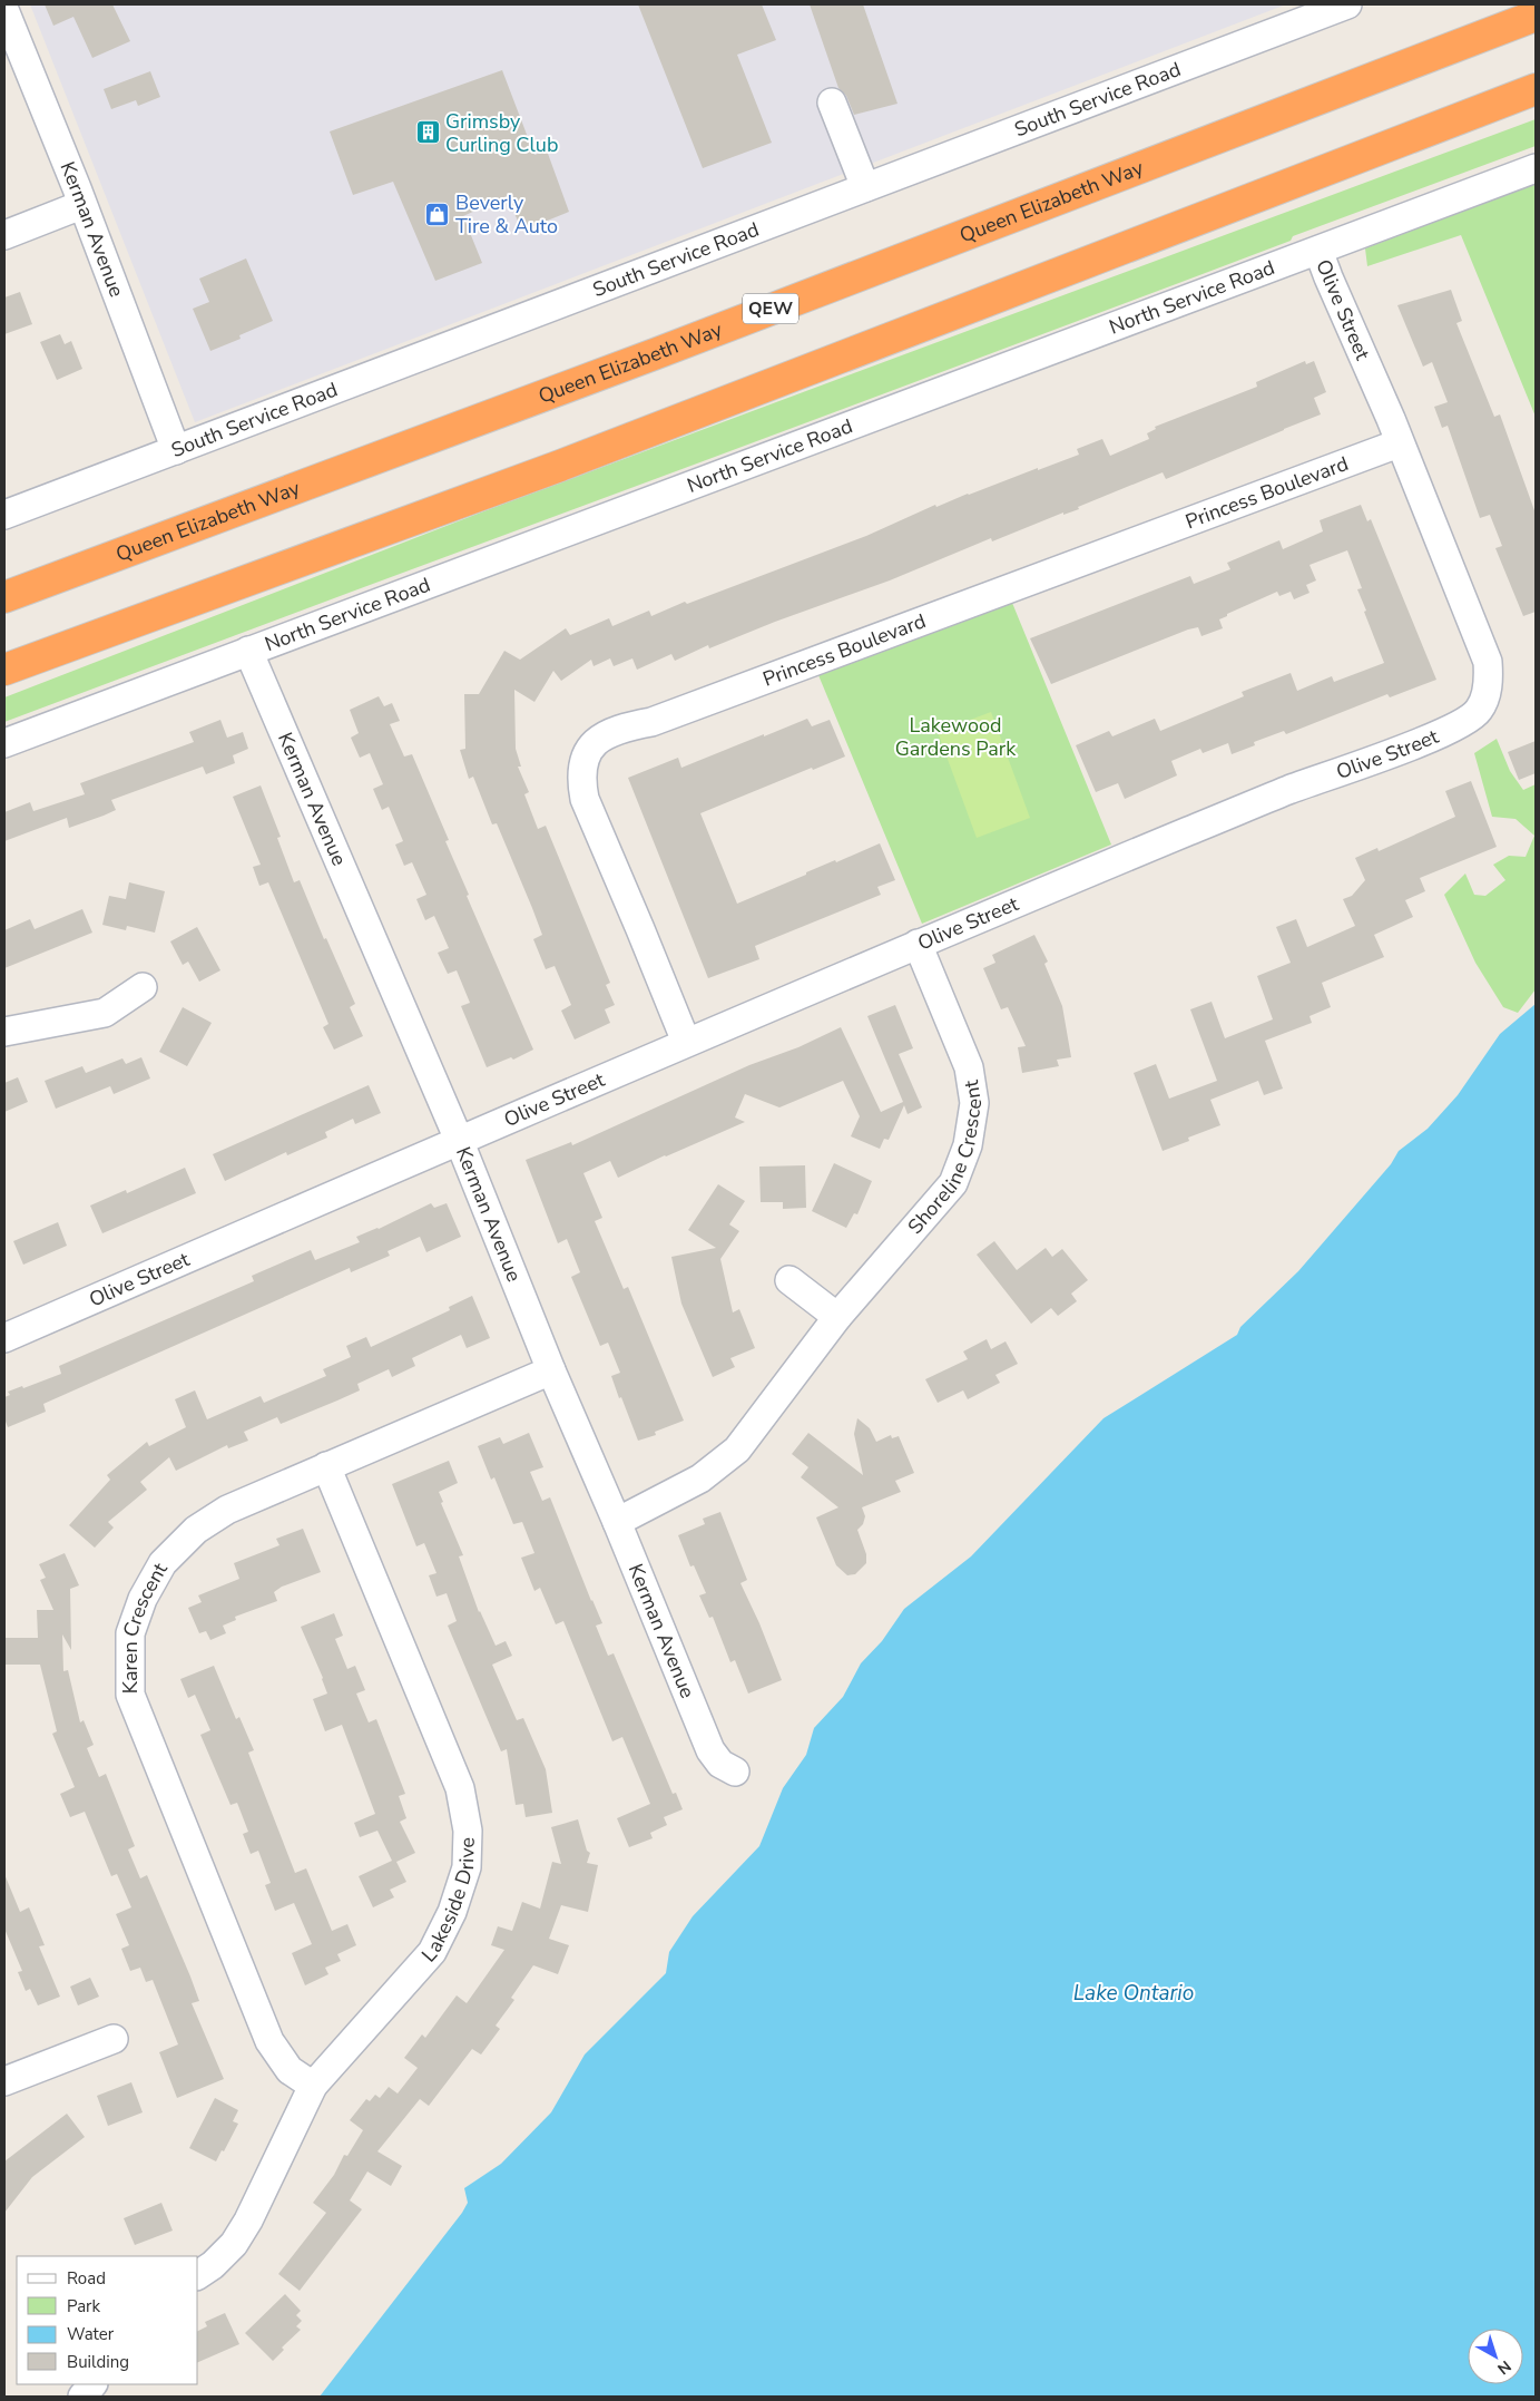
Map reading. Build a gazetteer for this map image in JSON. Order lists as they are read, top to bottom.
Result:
{
  "streets": {
    "highway": ["Queen Elizabeth Way", "QEW"],
    "street": [
      "South Service Road",
      "Kerman Avenue",
      "North Service Road",
      "Olive Street",
      "Princess Boulevard",
      "Shoreline Crescent",
      "Karen Crescent",
      "Lakeside Drive"
    ]
  },
  "crossings": [
    ["South Service Road", "Kerman Avenue"],
    ["Kerman Avenue", "North Service Road"],
    ["Kerman Avenue", "Olive Street"],
    ["Kerman Avenue", "Shoreline Crescent"],
    ["Kerman Avenue", "Karen Crescent"],
    ["North Service Road", "Olive Street"],
    ["Olive Street", "Princess Boulevard"],
    ["Olive Street", "Shoreline Crescent"],
    ["Karen Crescent", "Lakeside Drive"]
  ],
  "water": ["Lake Ontario"],
  "parks": ["Lakewood Gardens Park"],
  "places": {
    "building": ["Grimsby Curling Club"],
    "shop": ["Beverly Tire & Auto"]
  },
  "legend": [
    "Road",
    "Park",
    "Water",
    "Building"
  ],
  "north": "bottom right"
}
